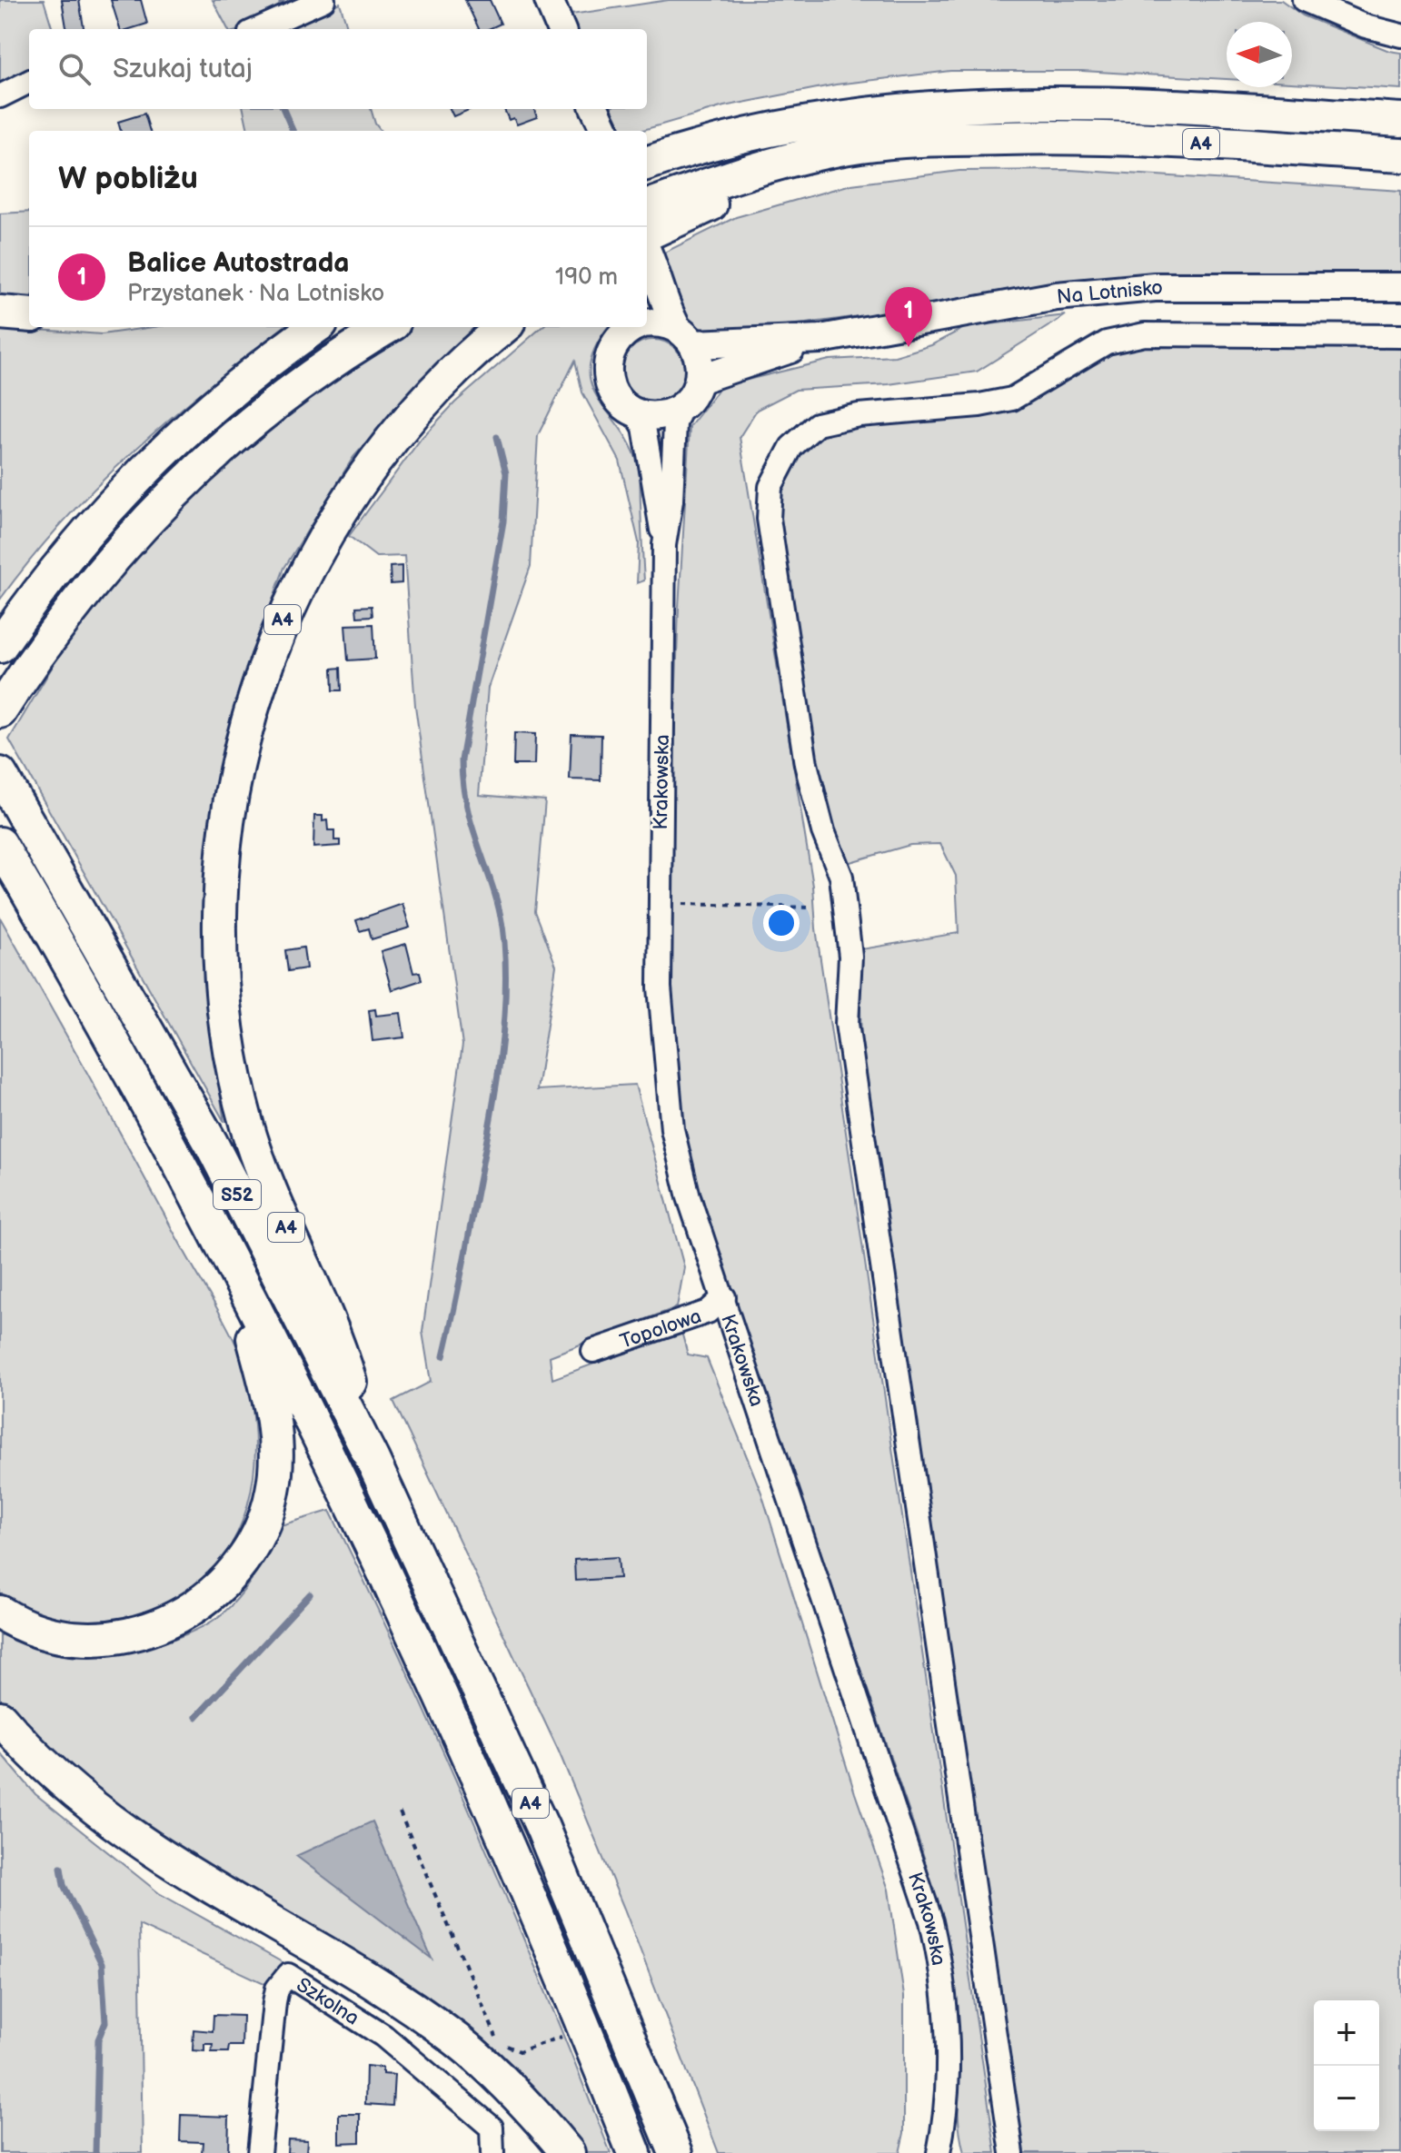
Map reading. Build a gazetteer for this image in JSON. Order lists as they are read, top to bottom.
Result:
{
  "streets": {
    "highway": ["A4", "S52"],
    "main road": ["Na Lotnisko"],
    "street": ["Krakowska", "Topolowa", "Szkolna"]
  },
  "crossings": [
    ["A4", "S52"],
    ["Krakowska", "Topolowa"]
  ],
  "north": "left",
  "page": {
    "search": "Szukaj tutaj",
    "heading": "W pobliżu",
    "list": [
      {
        "mark": "1",
        "name": "Balice Autostrada",
        "note": "Przystanek · Na Lotnisko",
        "value": "190 m"
      }
    ],
    "pins": "1",
    "map_buttons": ["+", "−"]
  }
}
